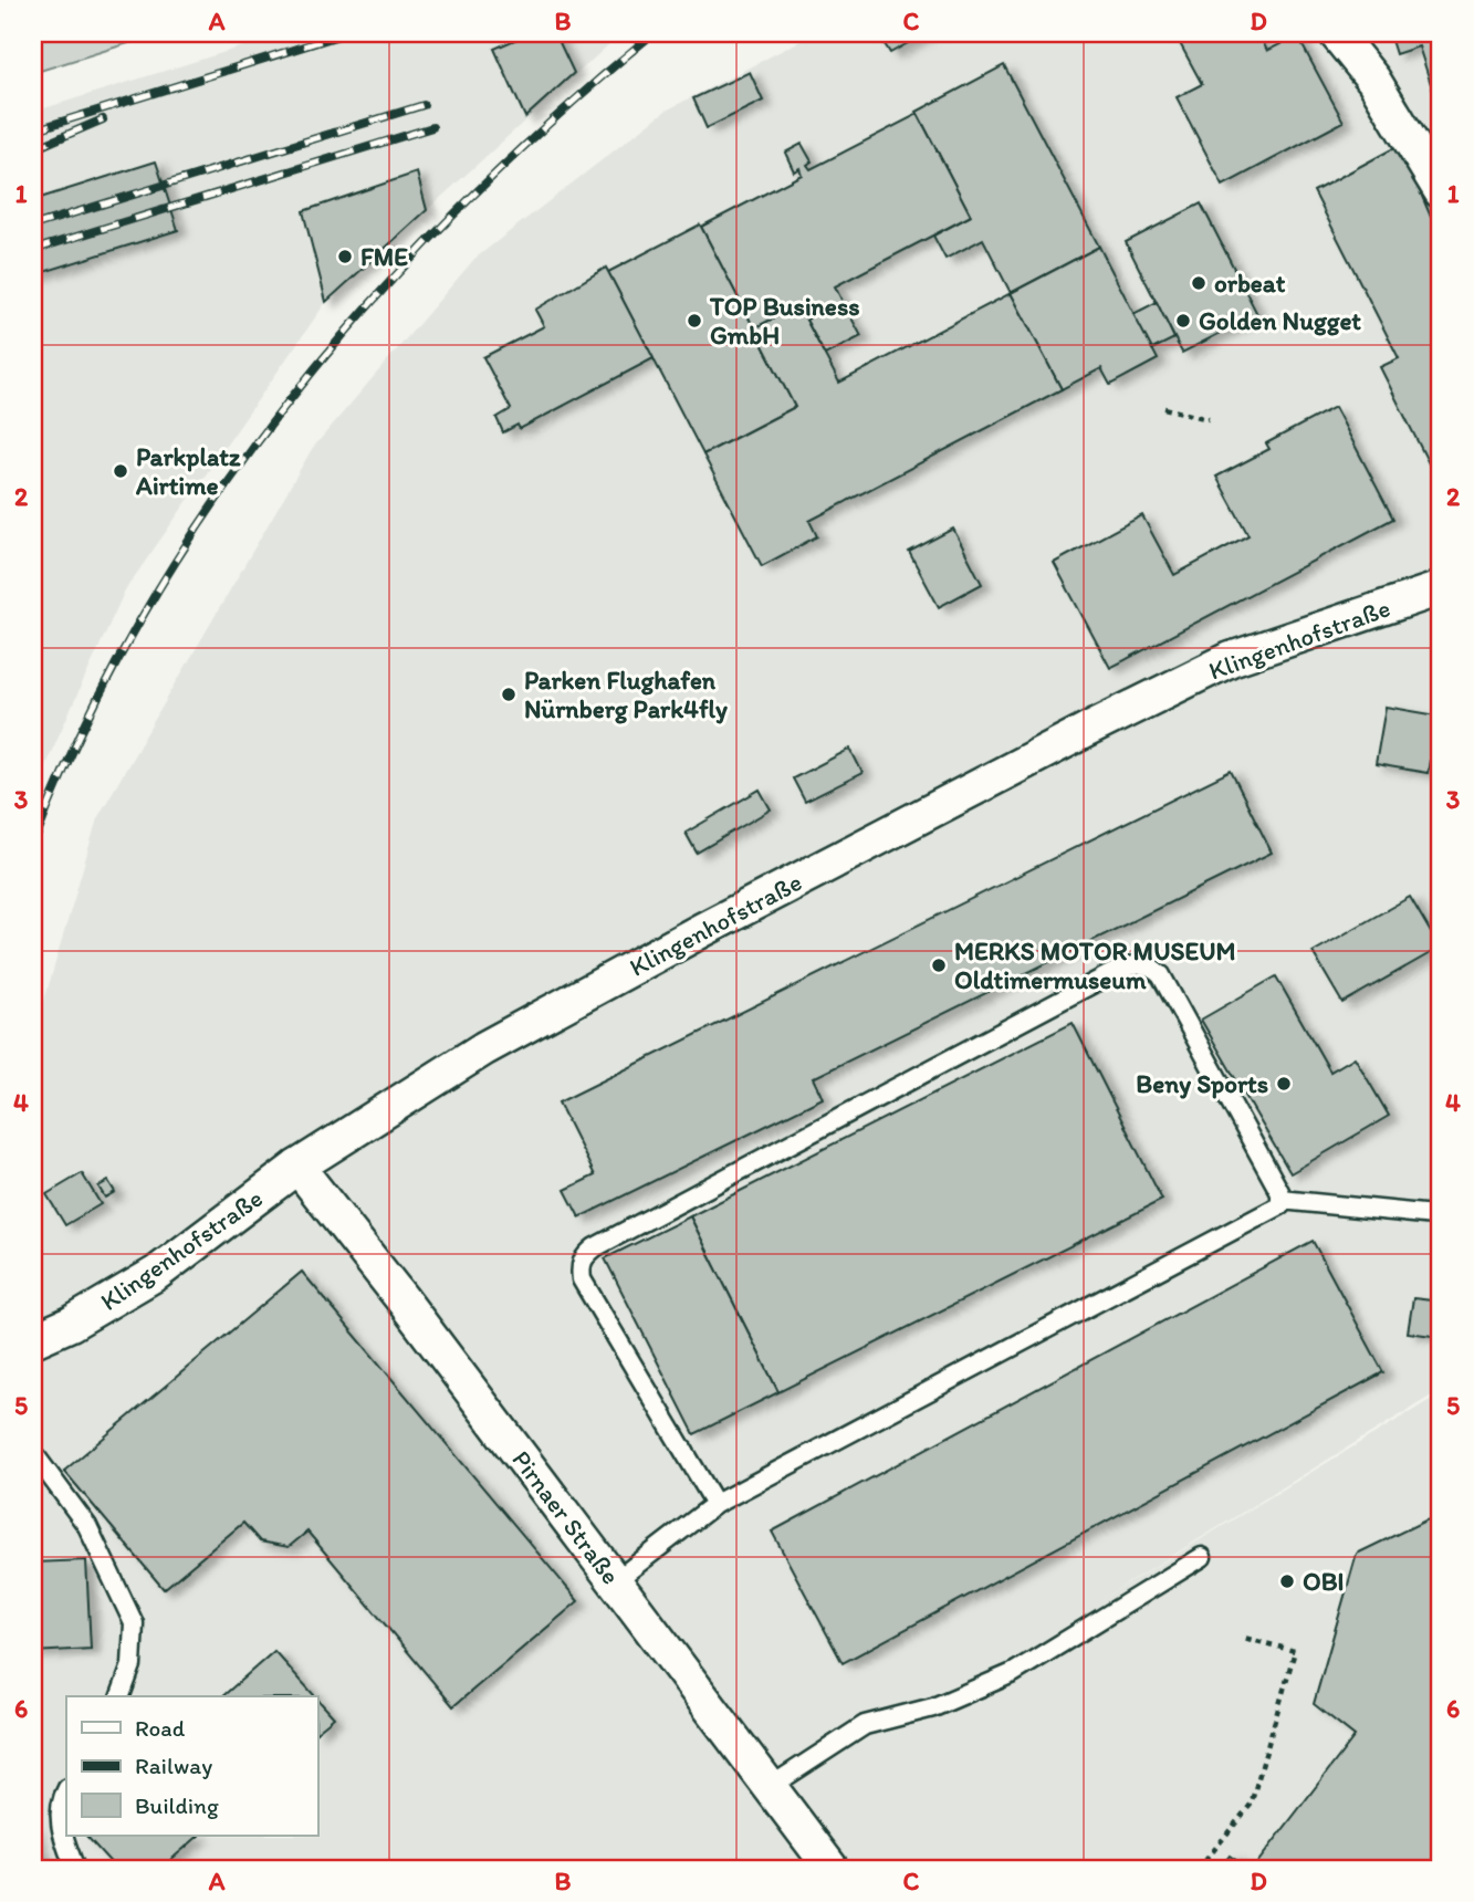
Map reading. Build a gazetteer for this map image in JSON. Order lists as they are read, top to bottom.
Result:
{
  "streets": {
    "street": ["Klingenhofstraße", "Pirnaer Straße"]
  },
  "crossings": [
    ["Klingenhofstraße", "Pirnaer Straße"]
  ],
  "places": [
    "FME",
    "orbeat",
    "TOP Business GmbH",
    "Golden Nugget",
    "Parkplatz Airtime",
    "Parken Flughafen Nürnberg Park4fly",
    "MERKS MOTOR MUSEUM Oldtimermuseum",
    "Beny Sports",
    "OBI"
  ],
  "legend": ["Road", "Railway", "Building"],
  "grid": {
    "columns": [
      "A",
      "B",
      "C",
      "D"
    ],
    "rows": [
      "1",
      "2",
      "3",
      "4",
      "5",
      "6"
    ]
  }
}
